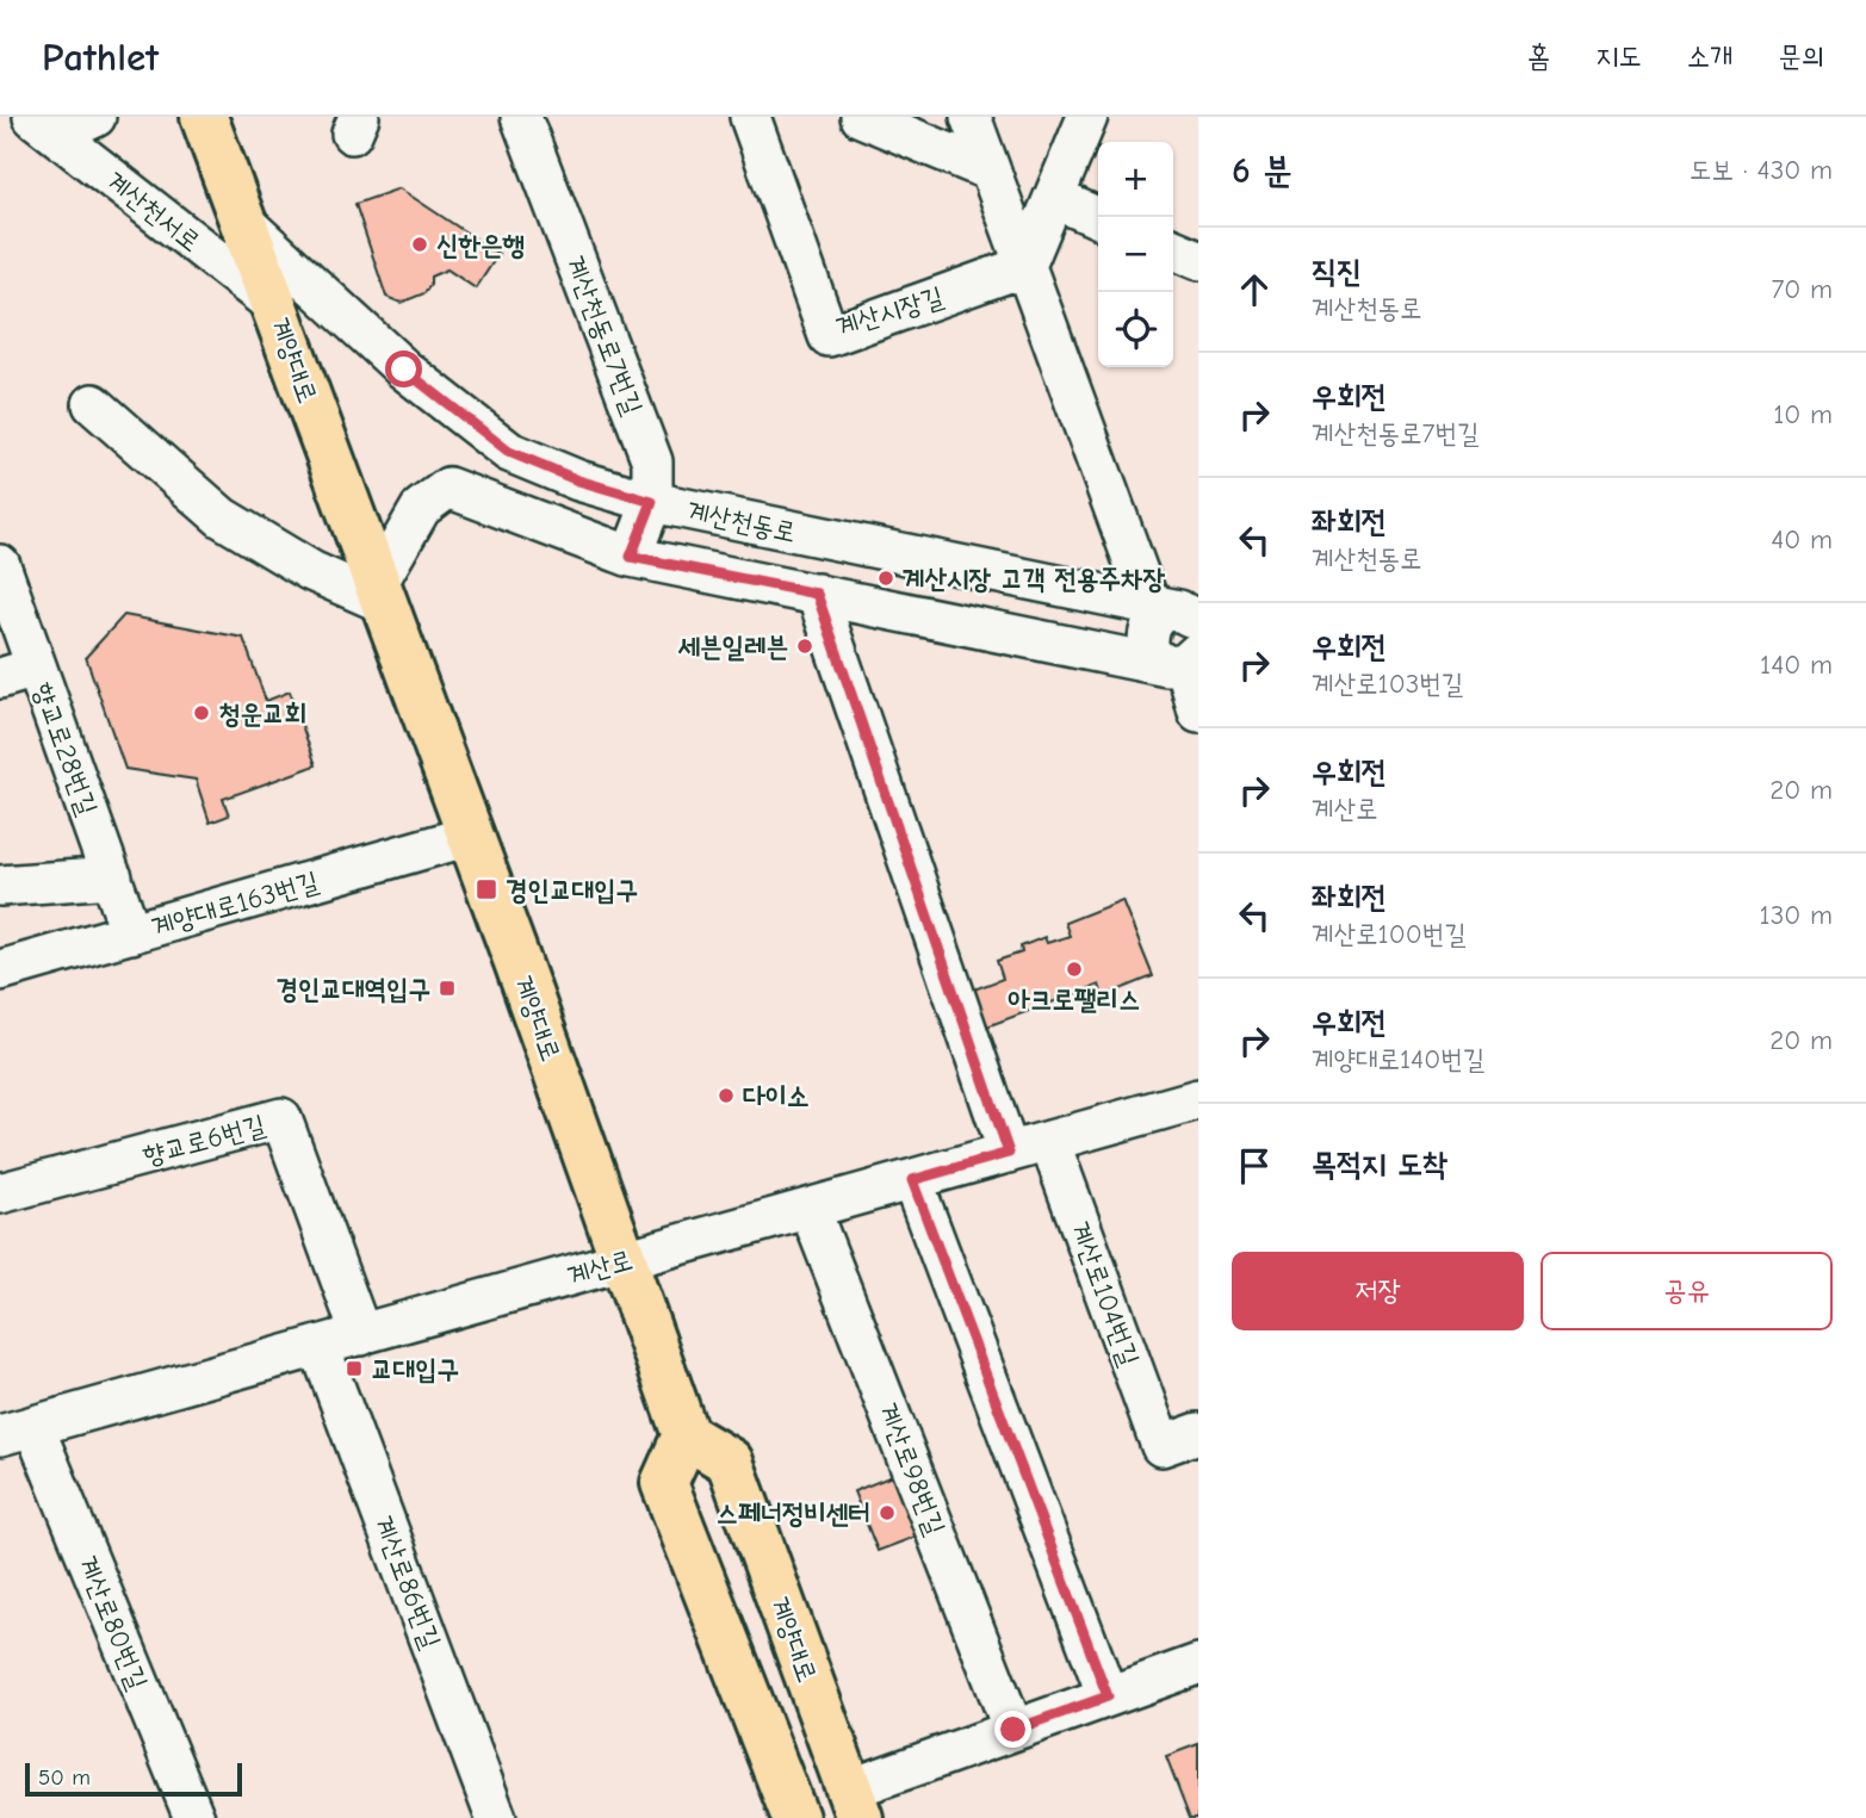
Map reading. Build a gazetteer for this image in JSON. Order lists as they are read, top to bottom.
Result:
{
  "streets": {
    "main road": ["계양대로"],
    "street": [
      "계산천서로",
      "계산시장길",
      "계산천동로7번길",
      "계산천동로",
      "향교로28번길",
      "계양대로163번길",
      "향교로6번길",
      "계산로",
      "계산로104번길",
      "계산로98번길",
      "계산로86번길",
      "계산로80번길"
    ]
  },
  "crossings": [
    ["계산천서로", "계양대로"],
    ["계산천동로7번길", "계산천동로"],
    ["계양대로", "계산천동로"],
    ["계양대로", "계양대로163번길"],
    ["계양대로", "계산로"],
    ["향교로28번길", "계양대로163번길"],
    ["향교로6번길", "계산로"],
    ["계산로", "계산로104번길"],
    ["계산로", "계산로98번길"],
    ["계산로", "계산로86번길"],
    ["계산로", "계산로80번길"]
  ],
  "places": {
    "other": [
      "신한은행",
      "계산시장 고객 전용주차장",
      "세븐일레븐",
      "청운교회",
      "아크로팰리스",
      "다이소",
      "스페너정비센터"
    ],
    "transit": ["경인교대입구", "경인교대역입구", "교대입구"]
  },
  "scale_bar": "50 m",
  "page": {
    "header": "Pathlet",
    "nav": [
      "홈",
      "지도",
      "소개",
      "문의"
    ],
    "heading": ["6 분", "도보 · 430 m"],
    "map_buttons": ["+", "−"],
    "list": [
      ["직진", "계산천동로", "70 m"],
      ["우회전", "계산천동로7번길", "10 m"],
      ["좌회전", "계산천동로", "40 m"],
      ["우회전", "계산로103번길", "140 m"],
      ["우회전", "계산로", "20 m"],
      ["좌회전", "계산로100번길", "130 m"],
      ["우회전", "계양대로140번길", "20 m"],
      "목적지 도착"
    ],
    "buttons": ["저장", "공유"],
    "scale": "50 m"
  }
}
